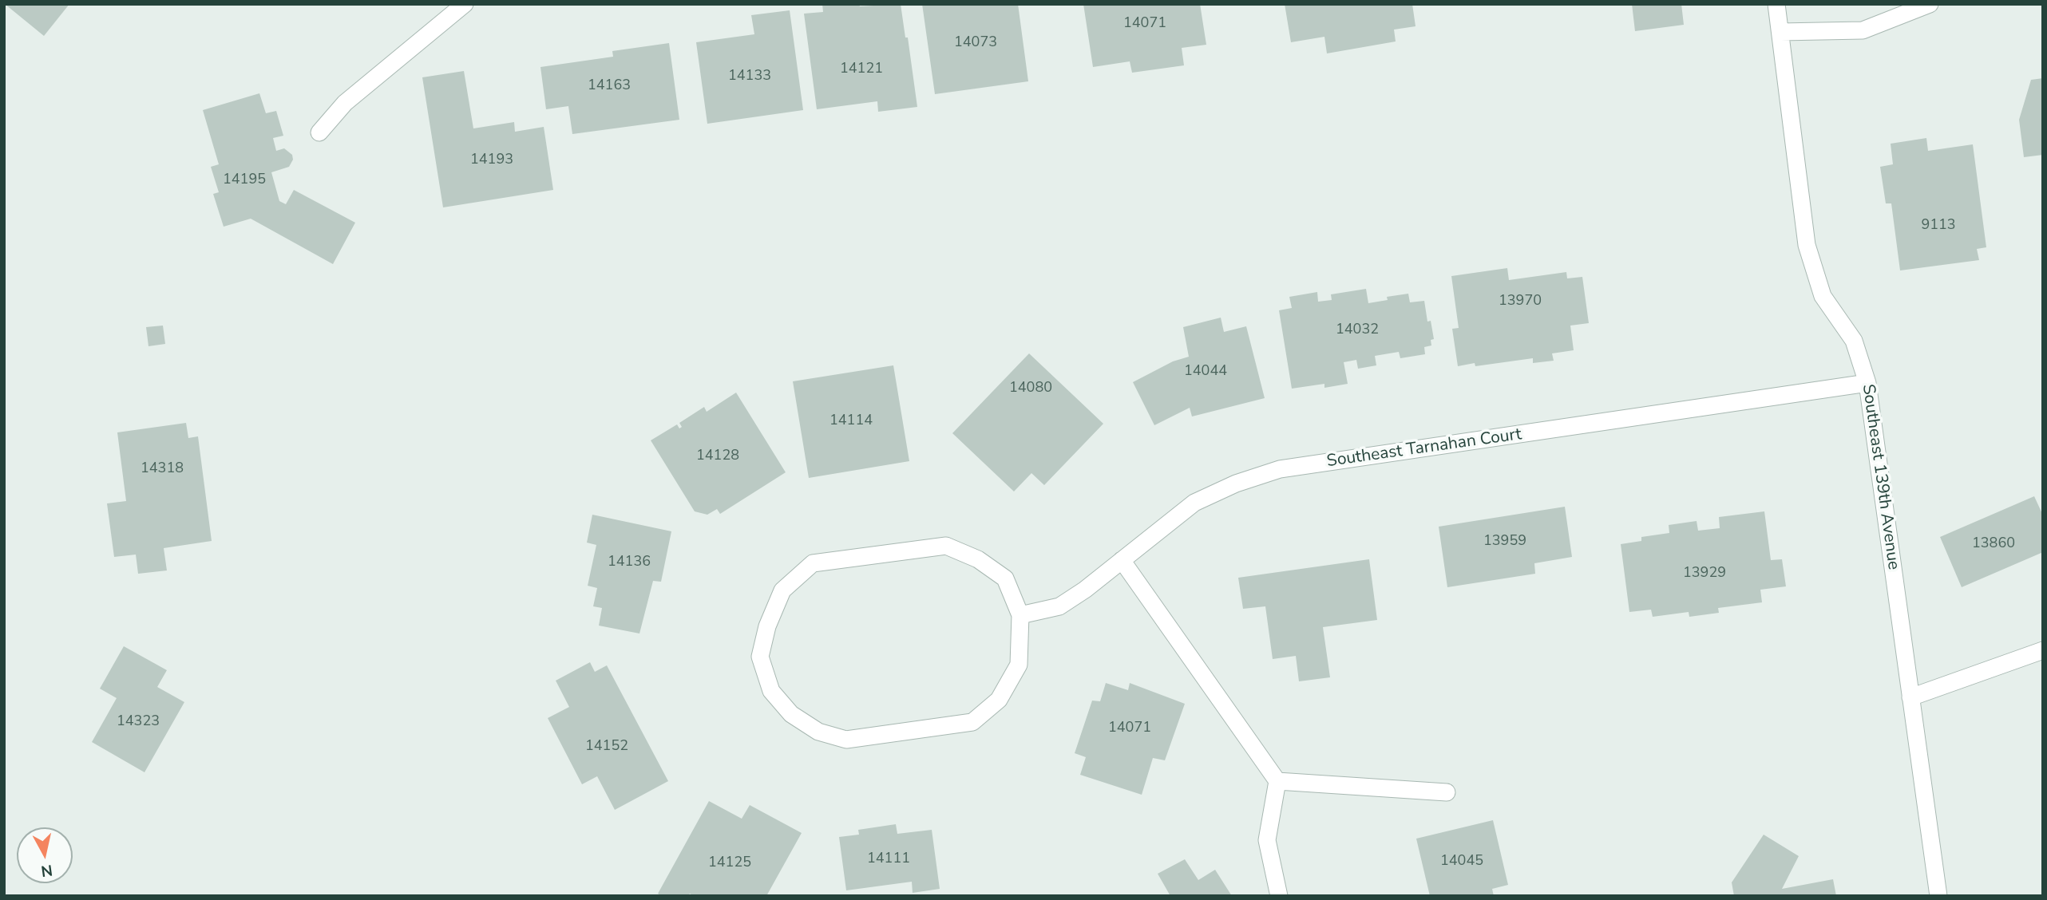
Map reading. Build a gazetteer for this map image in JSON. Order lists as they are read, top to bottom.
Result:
{
  "streets": {
    "street": ["Southeast Tarnahan Court", "Southeast 139th Avenue"]
  },
  "crossings": [
    ["Southeast Tarnahan Court", "Southeast 139th Avenue"]
  ],
  "house_numbers": [
    "14071",
    "14073",
    "14121",
    "14133",
    "14163",
    "14193",
    "14195",
    "9113",
    "13970",
    "14032",
    "14044",
    "14080",
    "14114",
    "14128",
    "14318",
    "13959",
    "13860",
    "14136",
    "13929",
    "14323",
    "14071",
    "14152",
    "14111",
    "14045",
    "14125"
  ],
  "north": "bottom"
}
